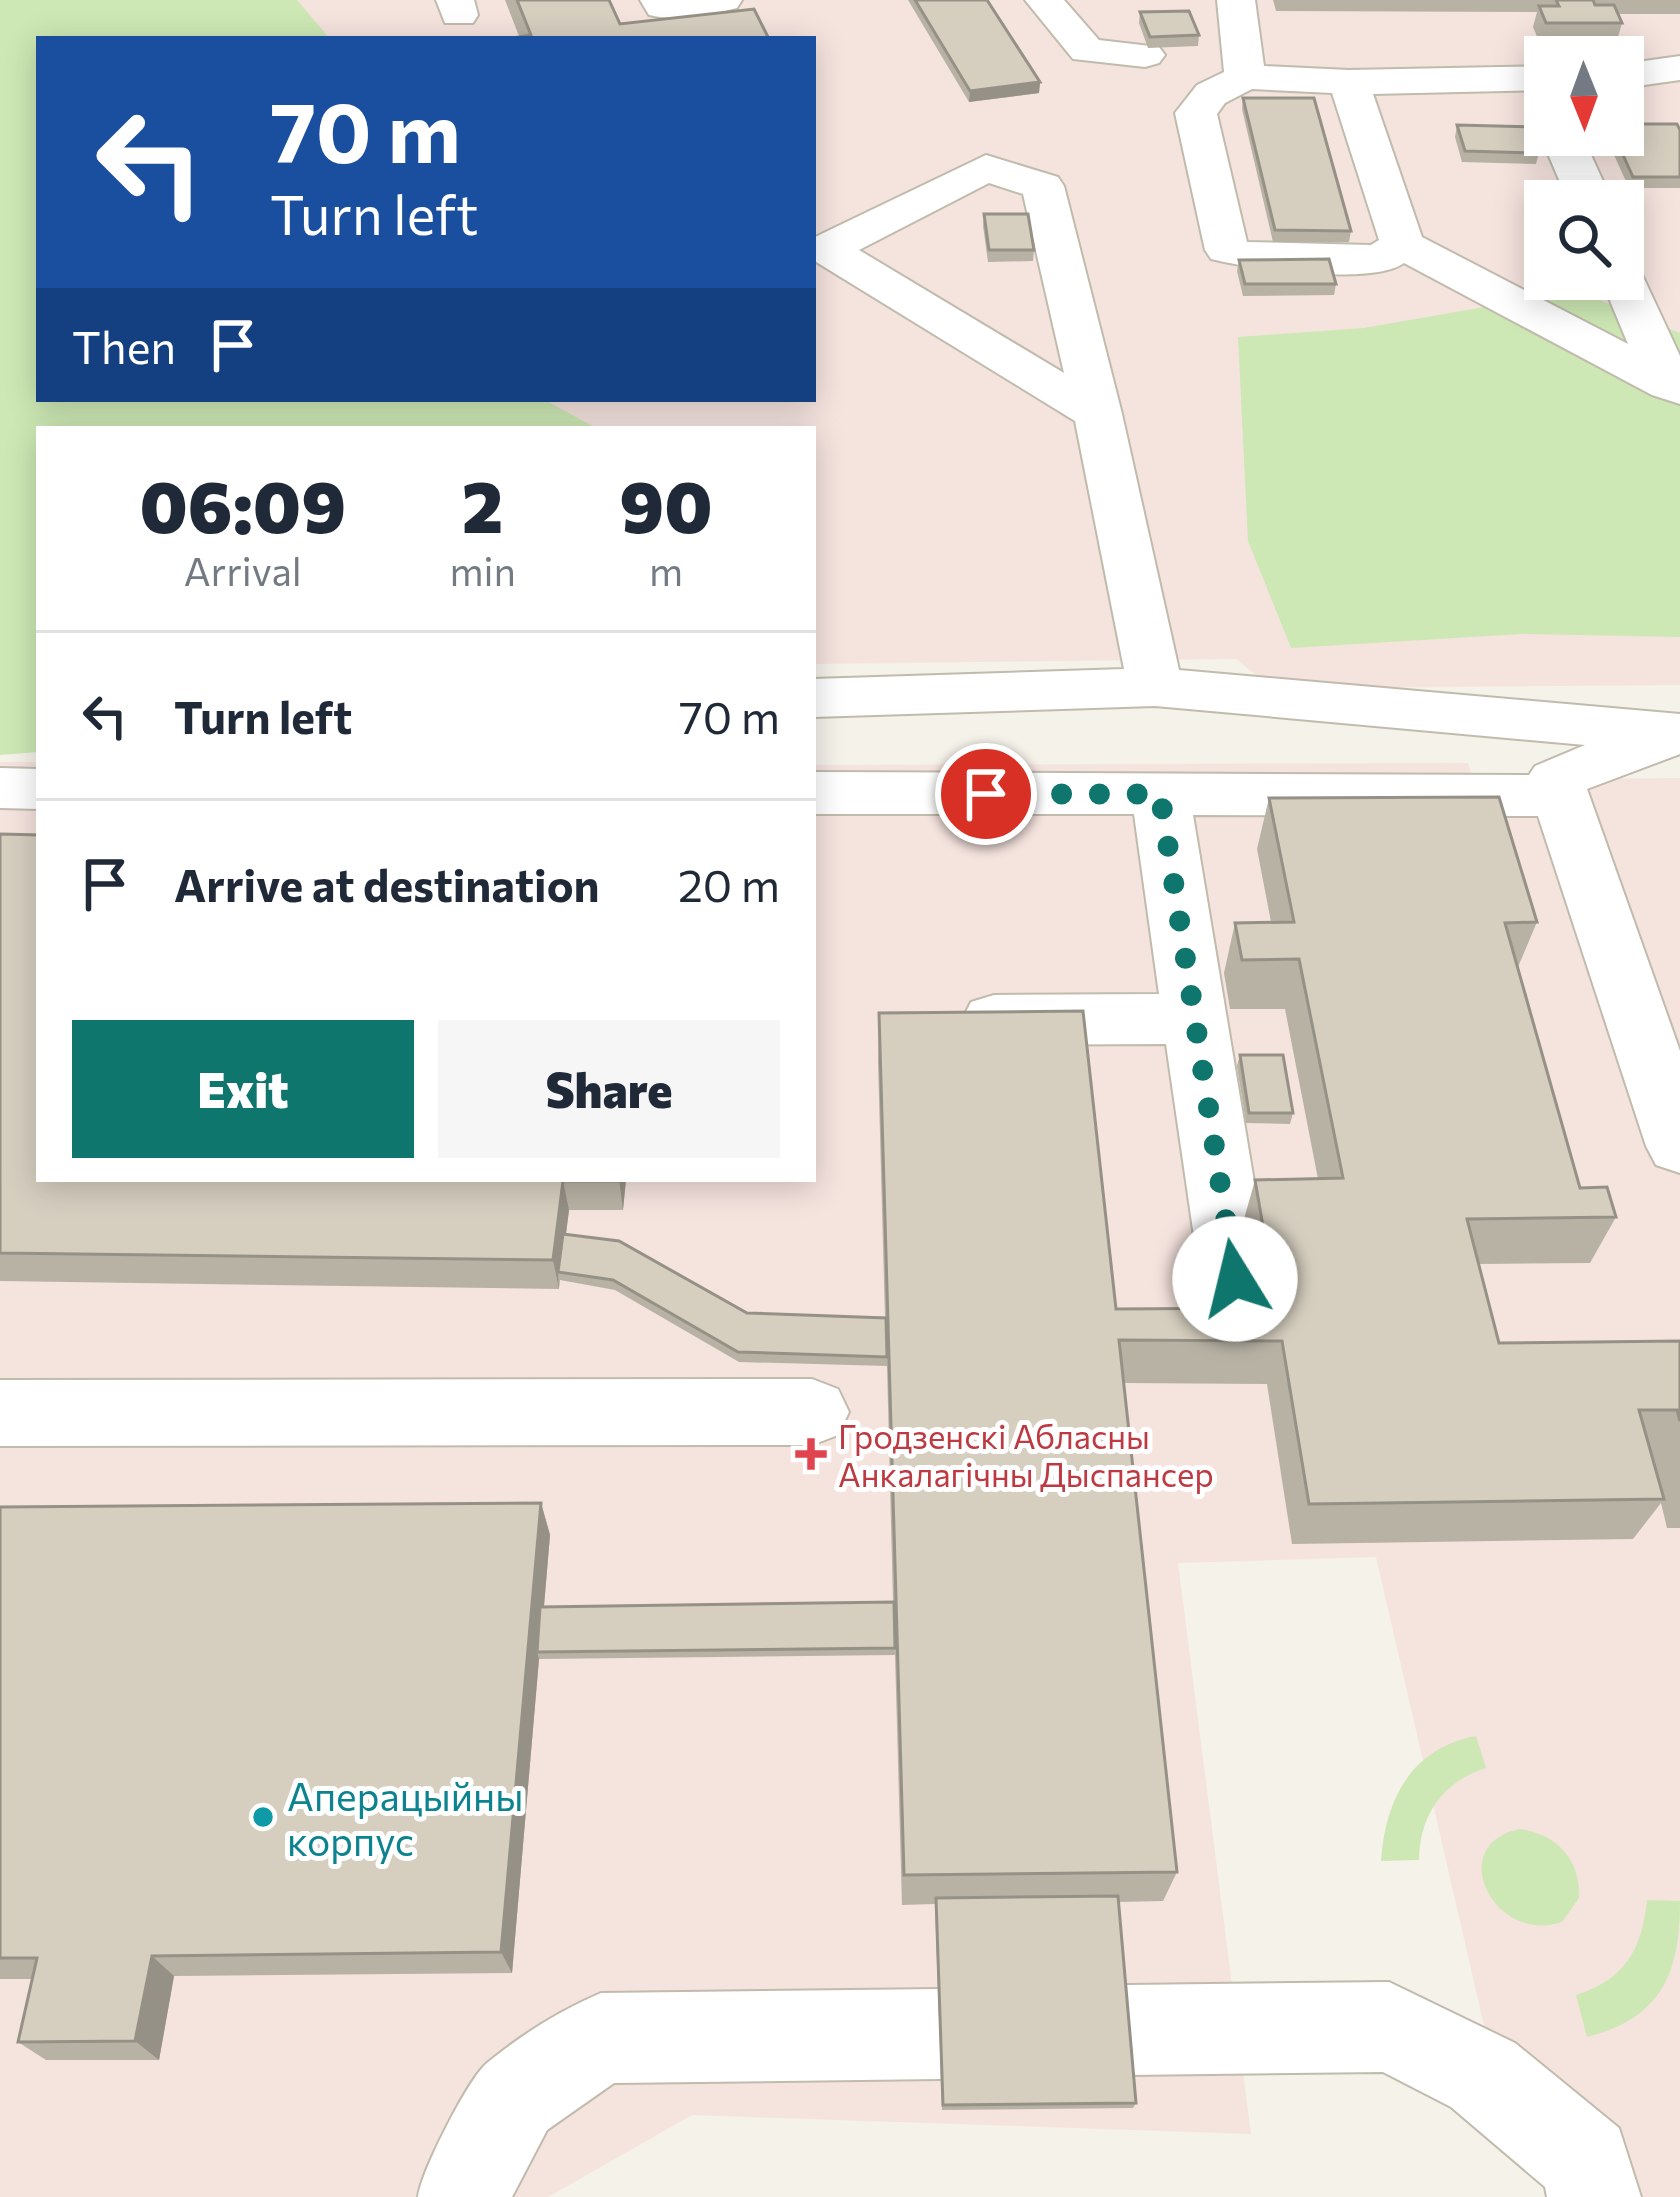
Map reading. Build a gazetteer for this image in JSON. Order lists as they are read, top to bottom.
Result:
{
  "places": {
    "health": ["Гродзенскі Абласны Анкалагічны Дыспансер"],
    "other": ["Аперацыйны корпус"]
  },
  "north": "bottom",
  "page": {
    "turn": ["70 m", "Turn left"],
    "then": "Then",
    "eta": [
      "06:09",
      "Arrival",
      "2",
      "min",
      "90",
      "m"
    ],
    "list": [
      {
        "name": "Turn left",
        "value": "70 m"
      },
      {
        "name": "Arrive at destination",
        "value": "20 m"
      }
    ],
    "buttons": ["Exit", "Share"]
  }
}
